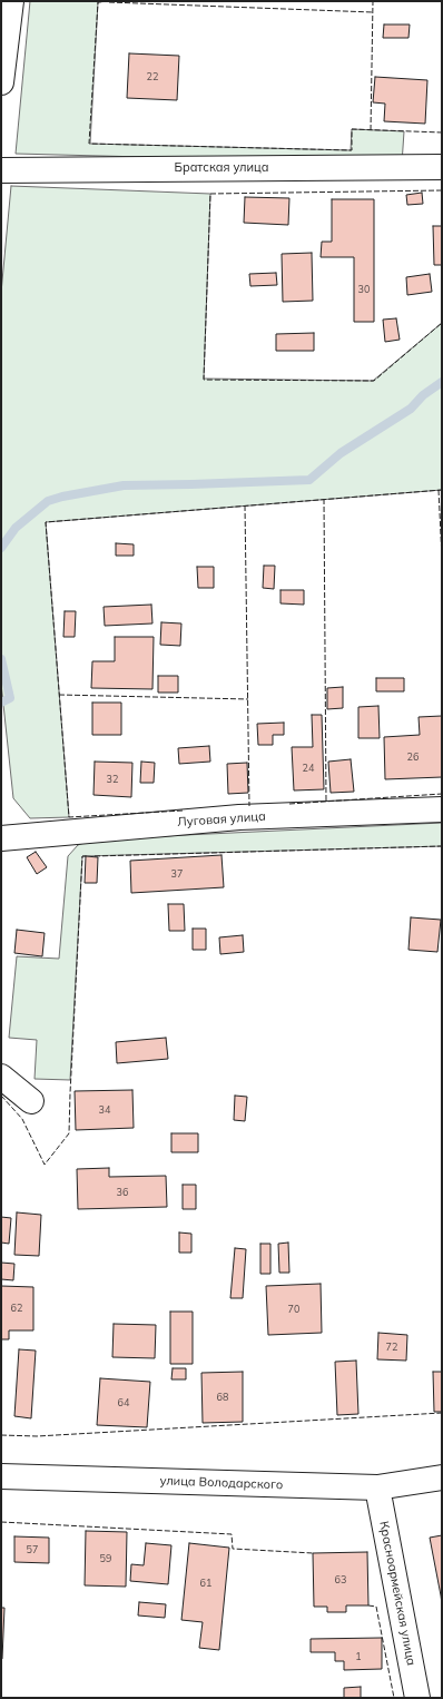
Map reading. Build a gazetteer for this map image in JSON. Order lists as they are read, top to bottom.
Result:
{
  "streets": {
    "street": [
      "Братская улица",
      "Луговая улица",
      "улица Володарского",
      "Красноармейская улица"
    ]
  },
  "crossings": [
    ["улица Володарского", "Красноармейская улица"]
  ],
  "house_numbers": [
    "22",
    "30",
    "26",
    "24",
    "32",
    "37",
    "34",
    "36",
    "62",
    "70",
    "72",
    "68",
    "64",
    "57",
    "59",
    "63",
    "61",
    "1"
  ]
}
